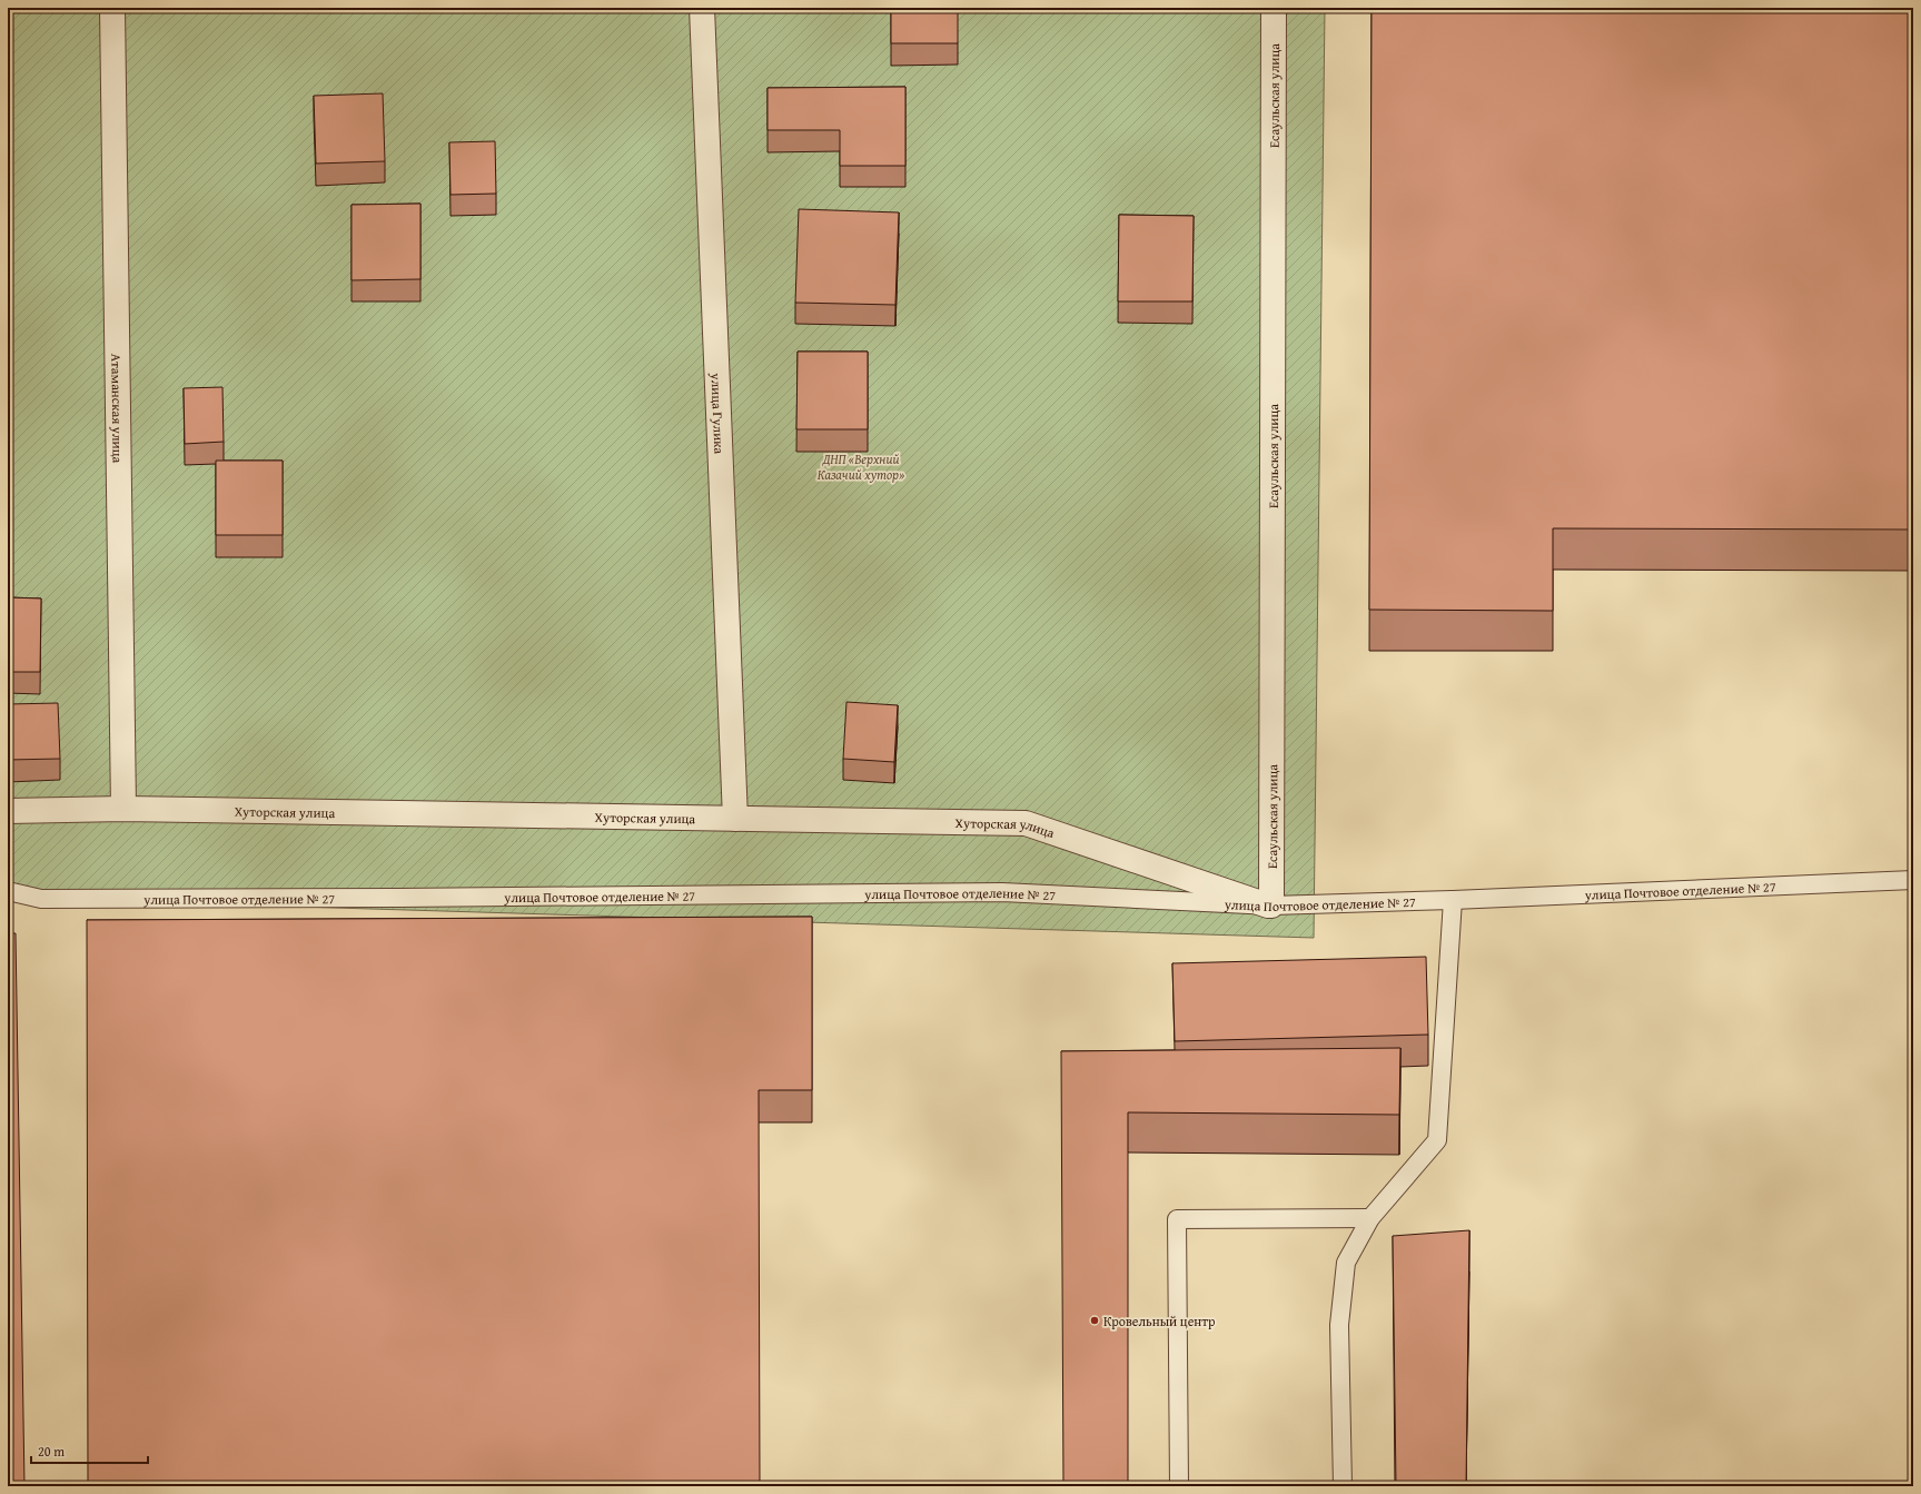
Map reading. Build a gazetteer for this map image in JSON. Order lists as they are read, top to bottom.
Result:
{
  "streets": {
    "street": [
      "Есаульская улица",
      "Атаманская улица",
      "улица Гулика",
      "Хуторская улица"
    ],
    "lane": ["улица Почтовое отделение № 27"]
  },
  "crossings": [
    ["Есаульская улица", "Хуторская улица"],
    ["Есаульская улица", "улица Почтовое отделение № 27"],
    ["Атаманская улица", "Хуторская улица"],
    ["улица Гулика", "Хуторская улица"],
    ["Хуторская улица", "улица Почтовое отделение № 27"]
  ],
  "parks": ["ДНП «Верхний Казачий хутор»"],
  "places": ["Кровельный центр"],
  "scale_bar": "20 m"
}
